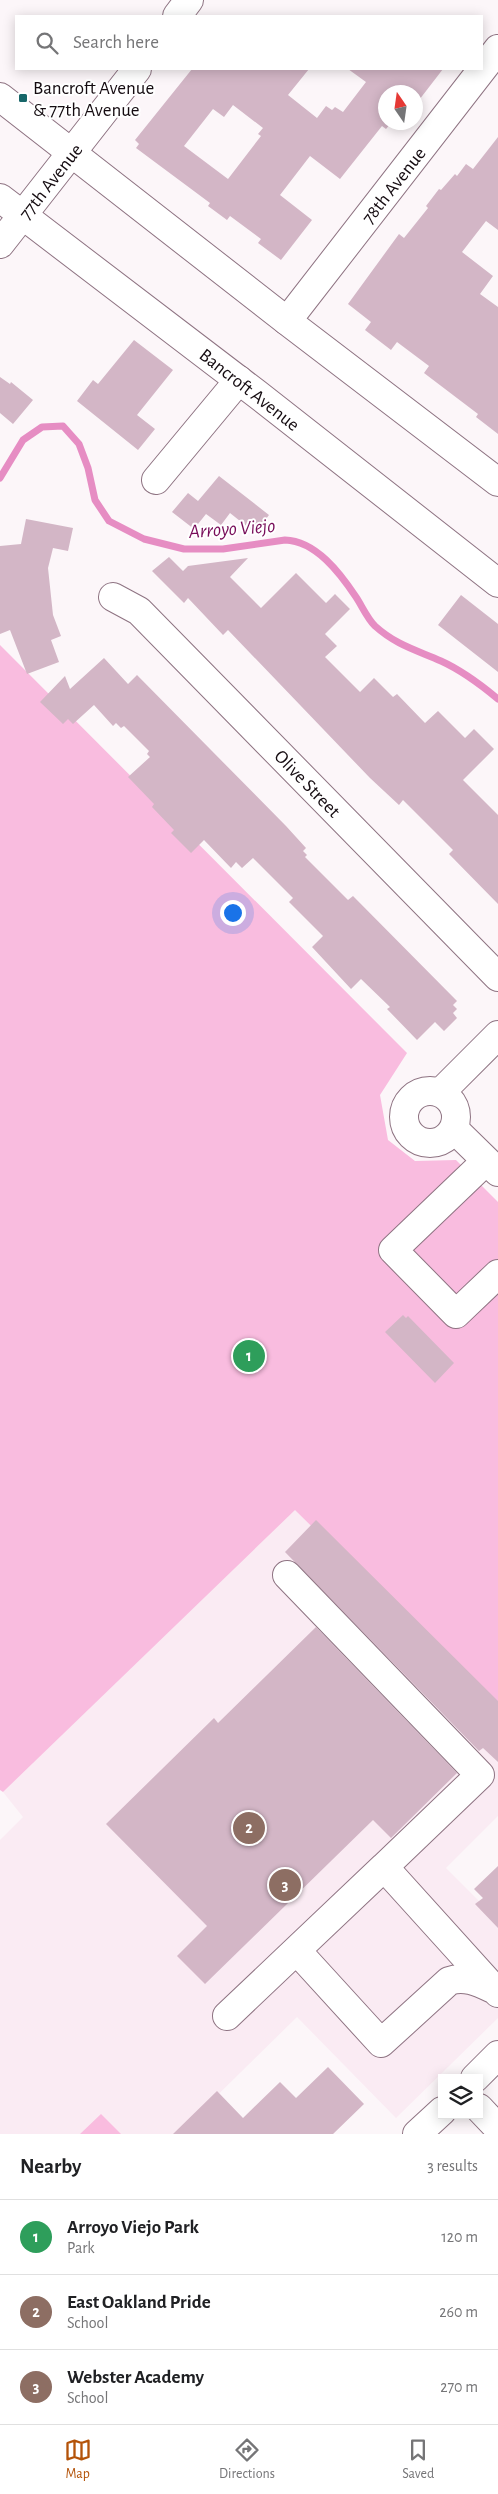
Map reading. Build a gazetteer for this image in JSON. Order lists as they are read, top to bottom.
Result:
{
  "streets": {
    "street": [
      "77th Avenue",
      "78th Avenue",
      "Bancroft Avenue",
      "Olive Street"
    ]
  },
  "crossings": [
    ["77th Avenue", "Bancroft Avenue"]
  ],
  "water": ["Arroyo Viejo"],
  "places": {
    "transit": ["Bancroft Avenue & 77th Avenue"]
  },
  "north": "top",
  "page": {
    "search": "Search here",
    "pins": ["1", "2", "3"],
    "heading": ["Nearby", "3 results"],
    "list": [
      {
        "mark": "1",
        "name": "Arroyo Viejo Park",
        "note": "Park",
        "value": "120 m"
      },
      {
        "mark": "2",
        "name": "East Oakland Pride",
        "note": "School",
        "value": "260 m"
      },
      {
        "mark": "3",
        "name": "Webster Academy",
        "note": "School",
        "value": "270 m"
      }
    ],
    "nav": ["Map", "Directions", "Saved"]
  }
}
